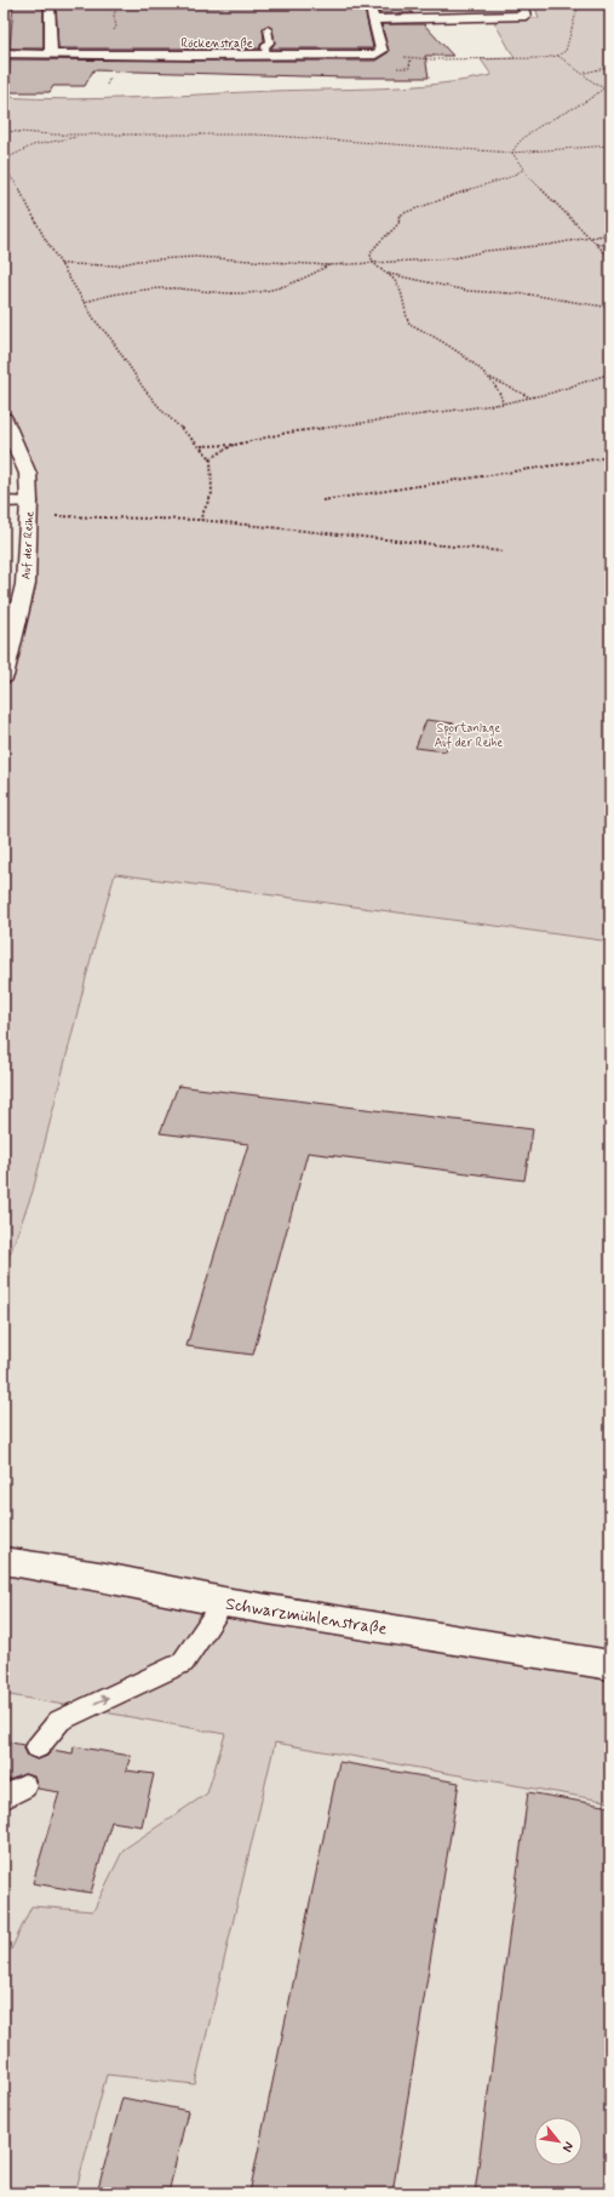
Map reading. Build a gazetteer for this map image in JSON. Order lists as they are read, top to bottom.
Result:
{
  "streets": {
    "street": ["Röckenstraße", "Auf der Reihe", "Schwarzmühlenstraße"]
  },
  "parks": ["Sportanlage Auf der Reihe"],
  "north": "bottom right"
}
